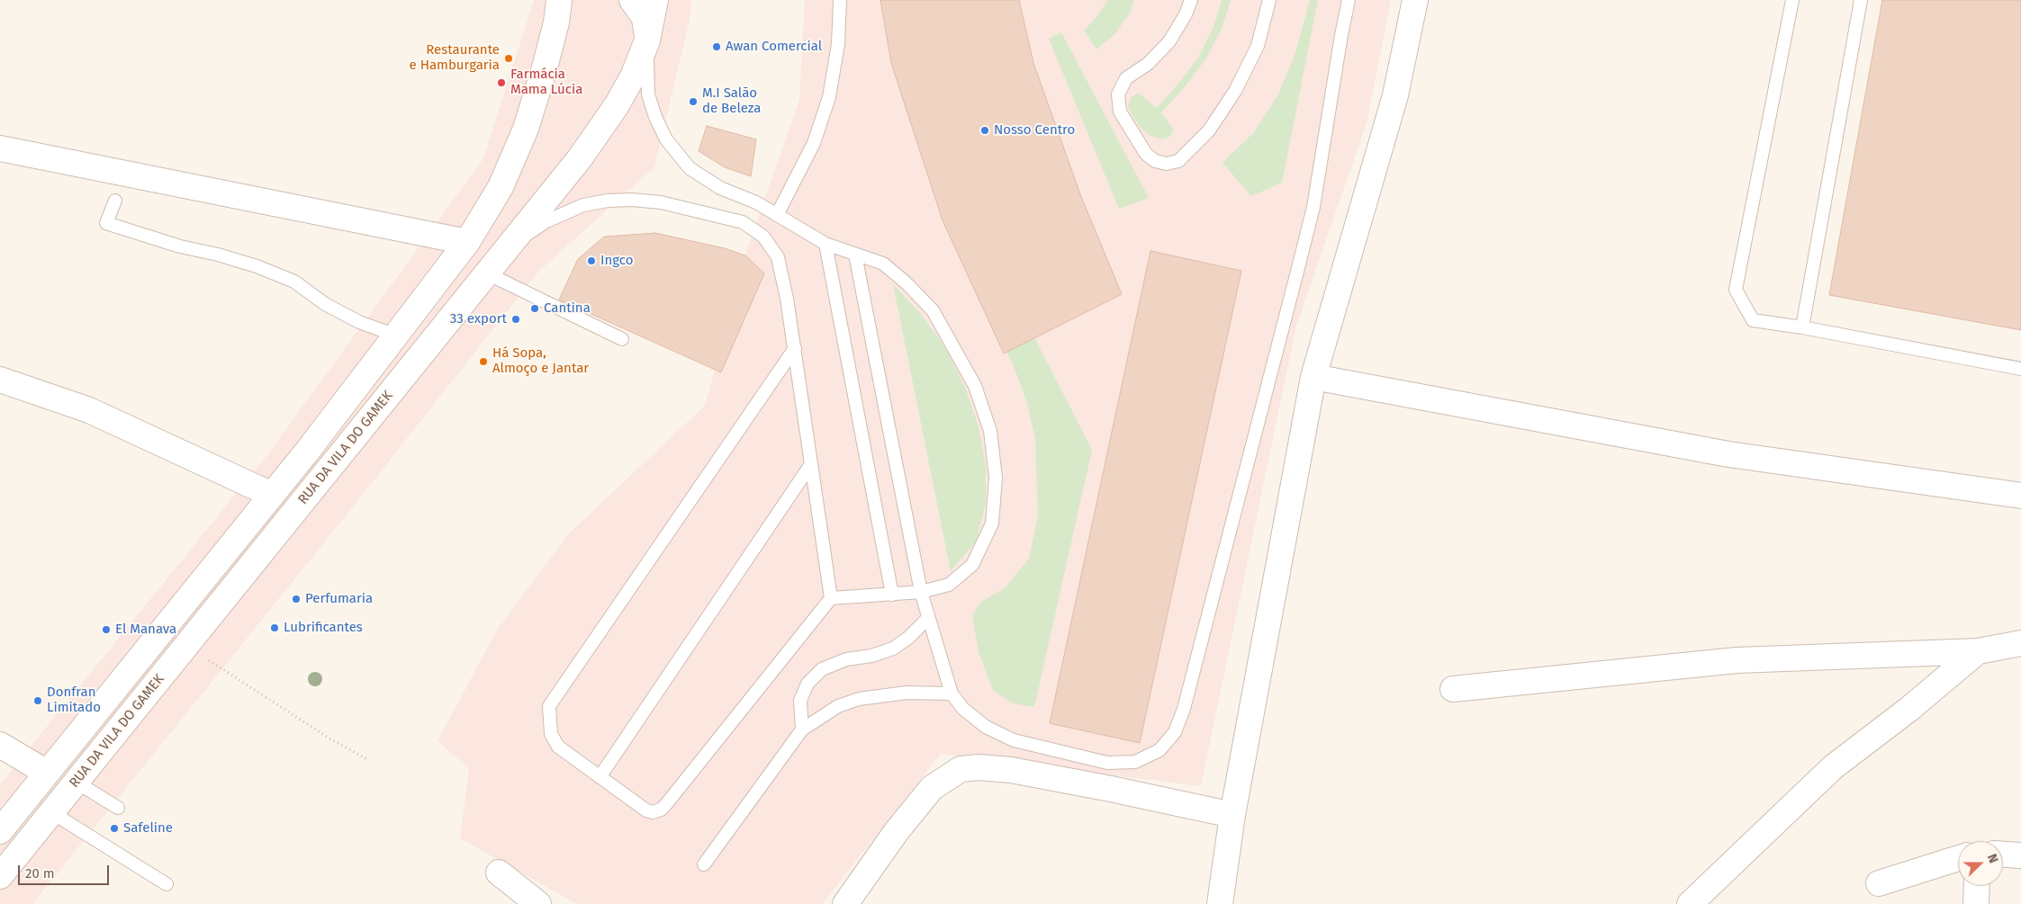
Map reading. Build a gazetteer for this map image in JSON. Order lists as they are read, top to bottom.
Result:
{
  "streets": {
    "street": ["RUA DA VILA DO GAMEK"]
  },
  "places": [
    "Awan Comercial",
    "Restaurante e Hamburgaria",
    "Farmácia Mama Lúcia",
    "M.I Salão de Beleza",
    "Nosso Centro",
    "Ingco",
    "Cantina",
    "33 export",
    "Há Sopa, Almoço e Jantar",
    "Perfumaria",
    "Lubrificantes",
    "El Manava",
    "Donfran Limitado",
    "Safeline"
  ],
  "scale_bar": "20 m",
  "north": "right"
}
